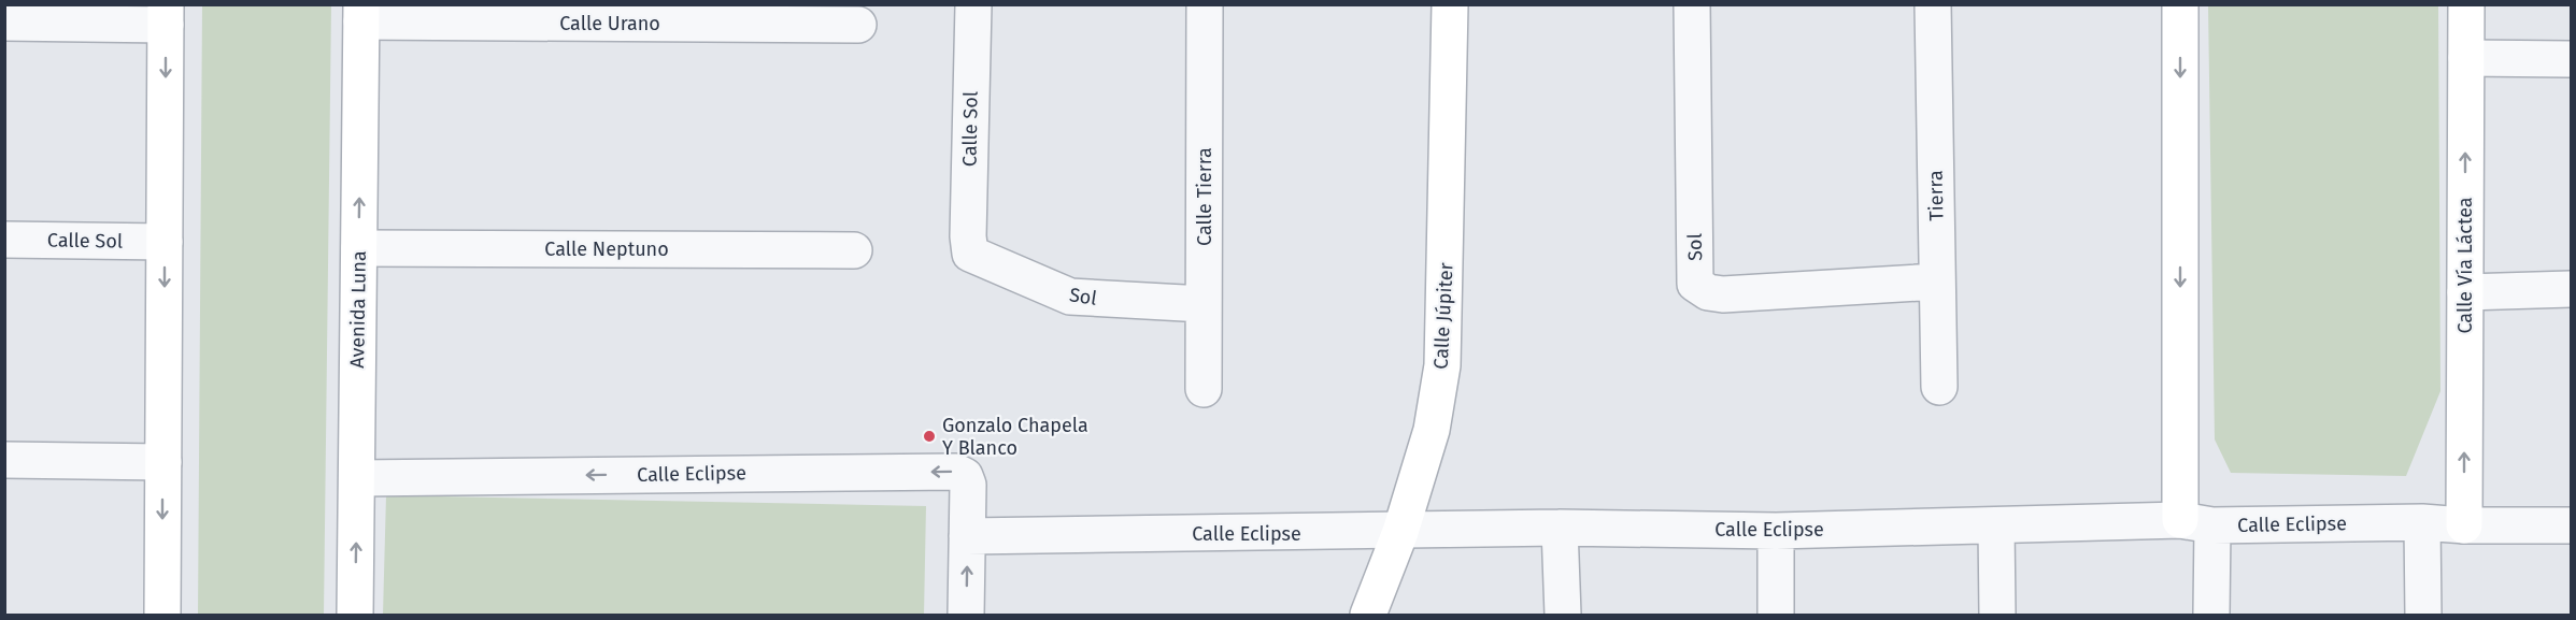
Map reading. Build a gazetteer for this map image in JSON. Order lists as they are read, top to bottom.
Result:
{
  "streets": {
    "street": [
      "Calle Urano",
      "Calle Sol",
      "Tierra",
      "Calle Tierra",
      "Sol",
      "Calle Neptuno",
      "Calle Vía Láctea",
      "Avenida Luna",
      "Calle Júpiter",
      "Calle Eclipse"
    ]
  },
  "crossings": [
    ["Calle Urano", "Avenida Luna"],
    ["Calle Sol", "Sol"],
    ["Tierra", "Sol"],
    ["Calle Tierra", "Sol"],
    ["Calle Neptuno", "Avenida Luna"],
    ["Calle Vía Láctea", "Calle Eclipse"],
    ["Avenida Luna", "Calle Eclipse"],
    ["Calle Júpiter", "Calle Eclipse"]
  ],
  "places": ["Gonzalo Chapela Y Blanco"]
}
